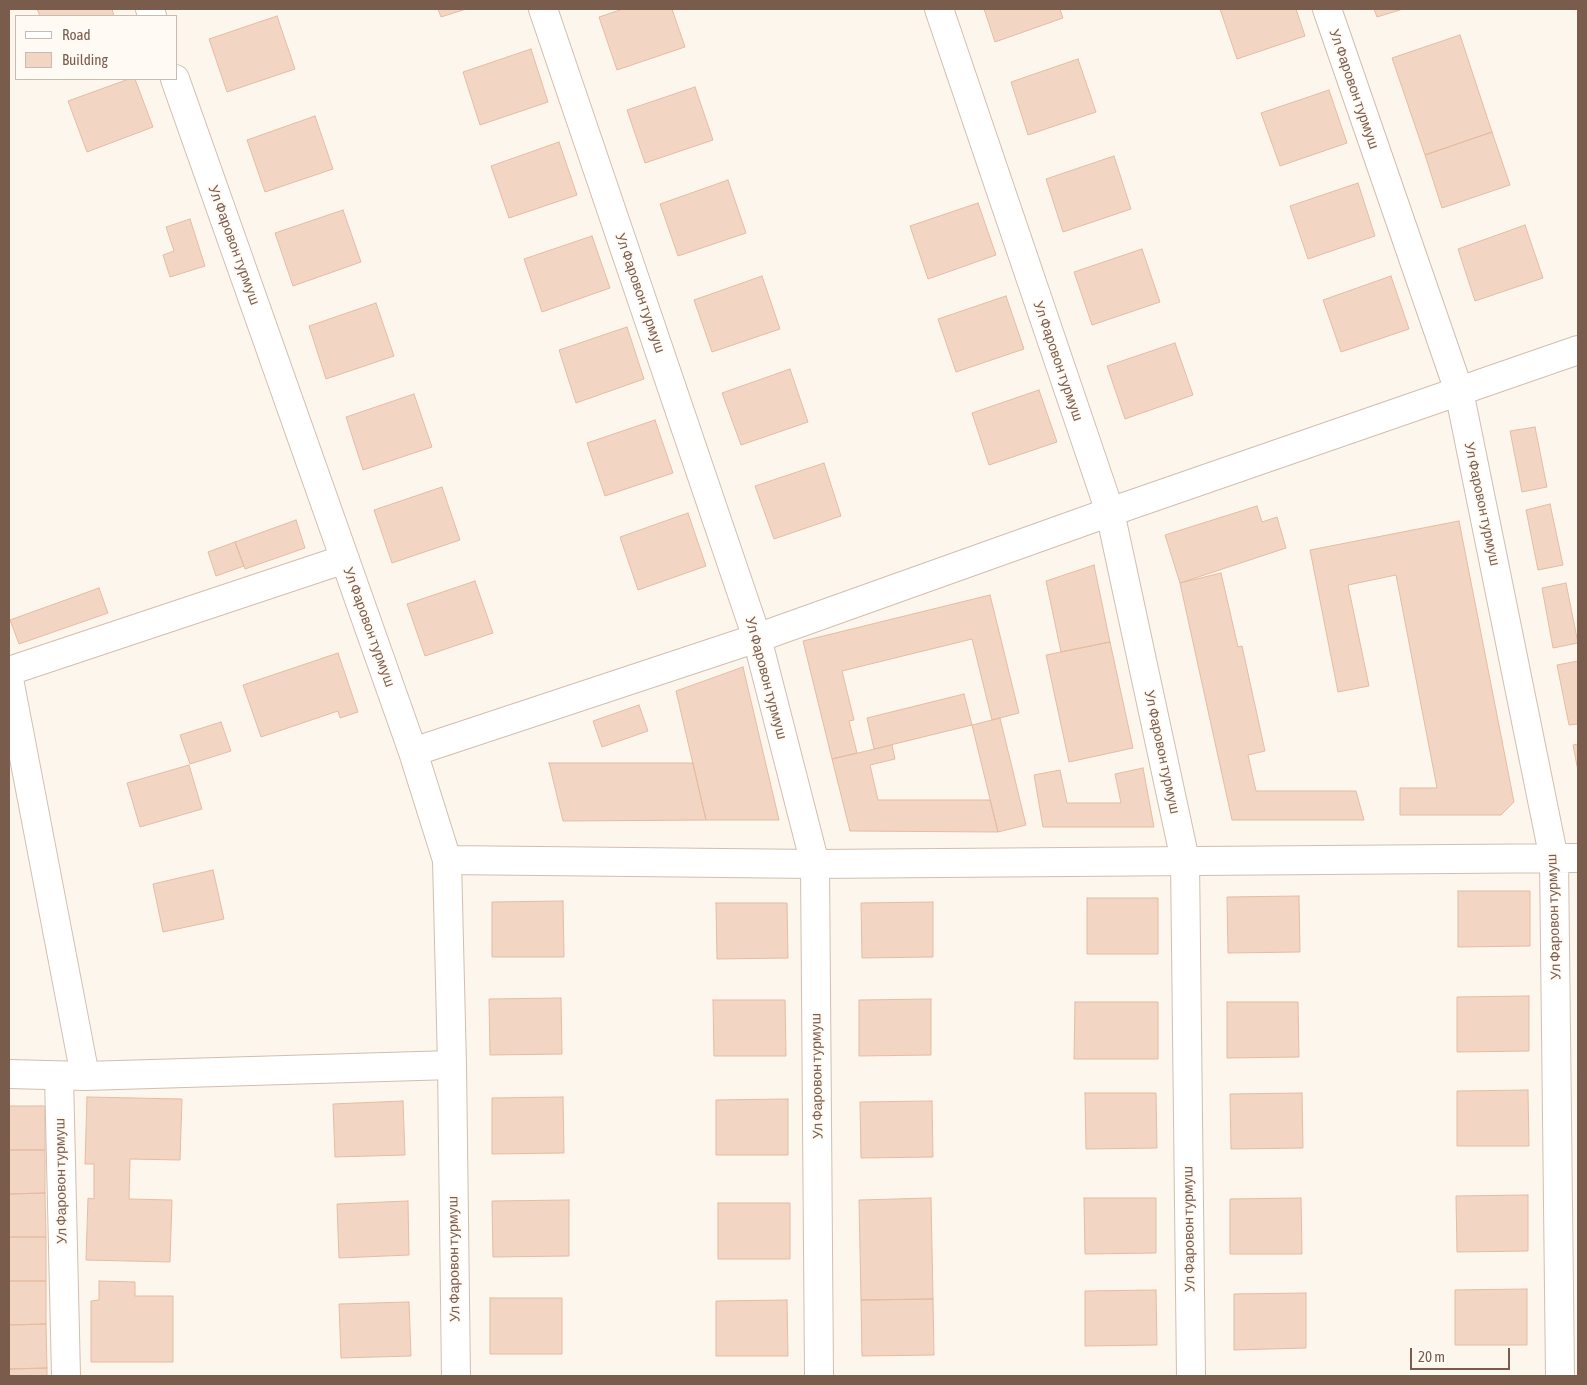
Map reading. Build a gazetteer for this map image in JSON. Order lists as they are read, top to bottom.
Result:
{
  "streets": {
    "street": ["Ул Фаровон турмуш"]
  },
  "legend": ["Road", "Building"],
  "scale_bar": "20 m"
}
